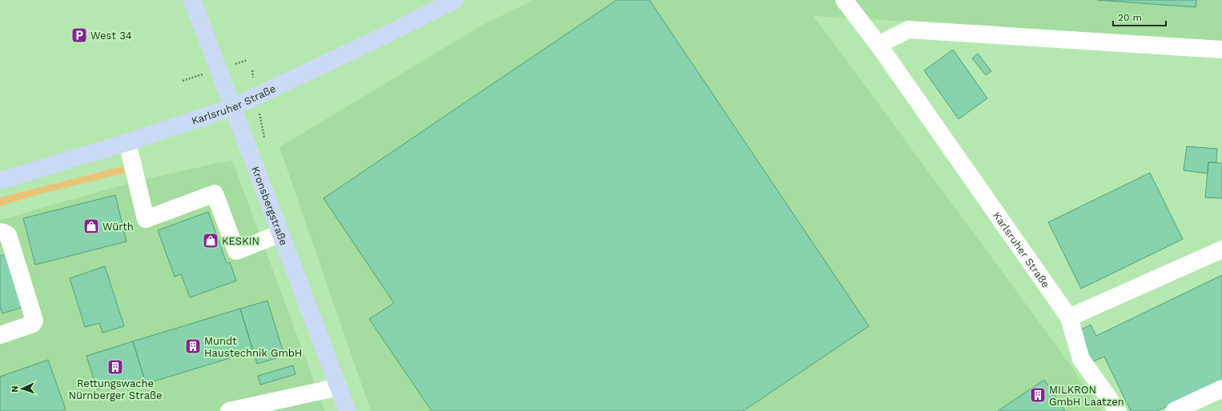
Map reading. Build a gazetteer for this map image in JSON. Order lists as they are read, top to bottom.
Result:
{
  "streets": {
    "main road": ["Karlsruher Straße", "Kronsbergstraße"]
  },
  "crossings": [
    ["Karlsruher Straße", "Kronsbergstraße"]
  ],
  "places": {
    "parking": ["West 34"],
    "shop": ["Würth", "KESKIN"],
    "building": ["Mundt Haustechnik GmbH", "Rettungswache Nürnberger Straße", "MILKRON GmbH Laatzen"]
  },
  "scale_bar": "20 m",
  "north": "left"
}
